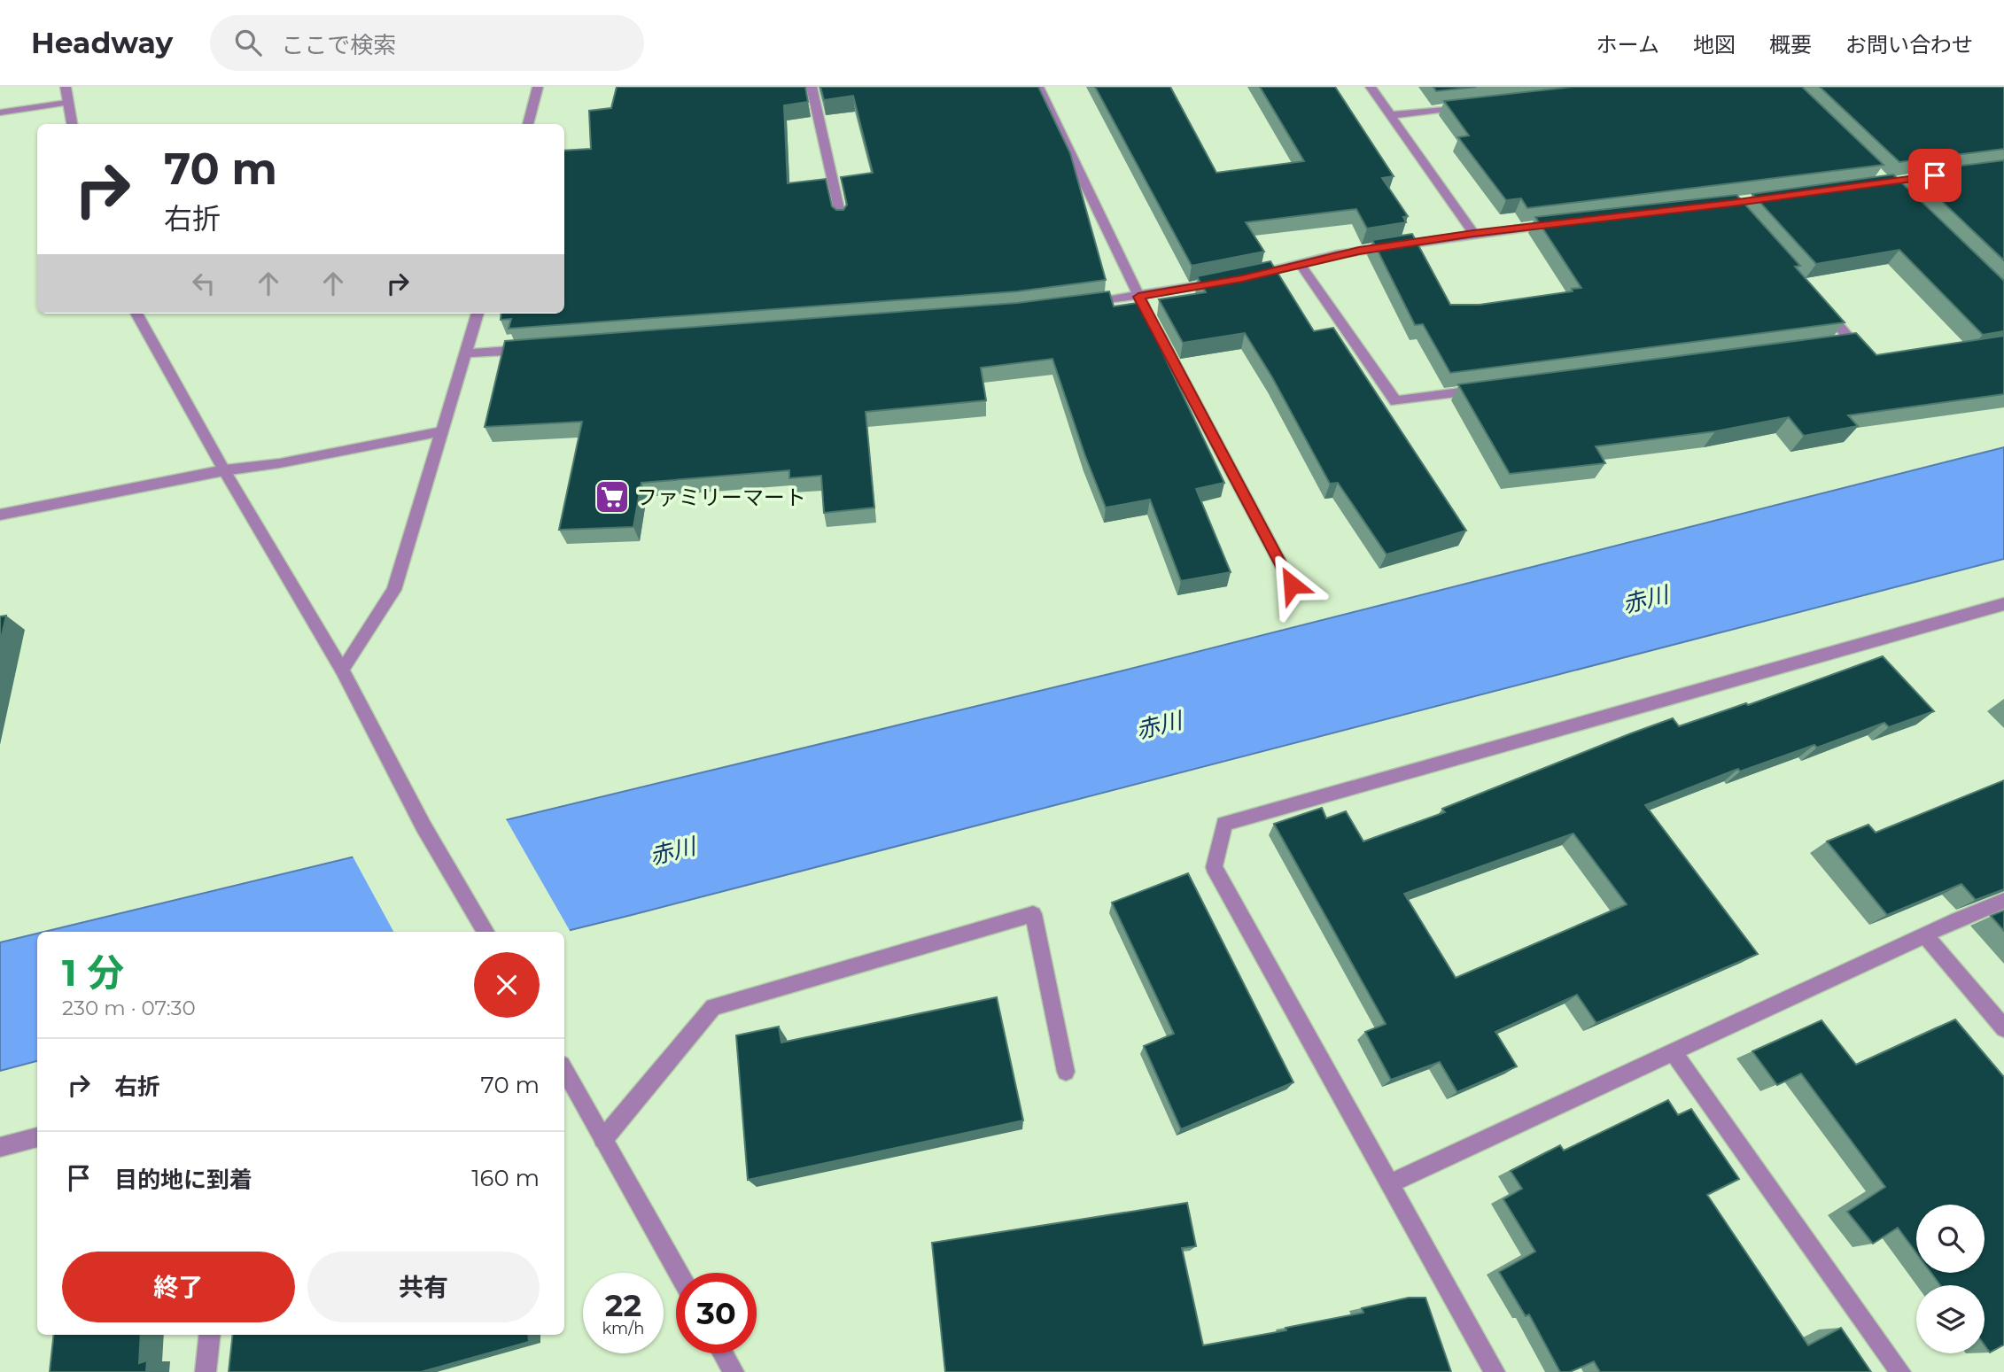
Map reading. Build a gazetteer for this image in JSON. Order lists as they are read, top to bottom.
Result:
{
  "water": ["赤川"],
  "places": {
    "supermarket": ["ファミリーマート"]
  },
  "page": {
    "header": "Headway",
    "search": "ここで検索",
    "nav": [
      "ホーム",
      "地図",
      "概要",
      "お問い合わせ"
    ],
    "turn": ["70 m", "右折"],
    "heading": ["1 分", "230 m · 07:30"],
    "list": [
      {
        "name": "右折",
        "value": "70 m"
      },
      {
        "name": "目的地に到着",
        "value": "160 m"
      }
    ],
    "buttons": ["終了", "共有"],
    "speed": "22 km/h",
    "limit": "30"
  }
}
